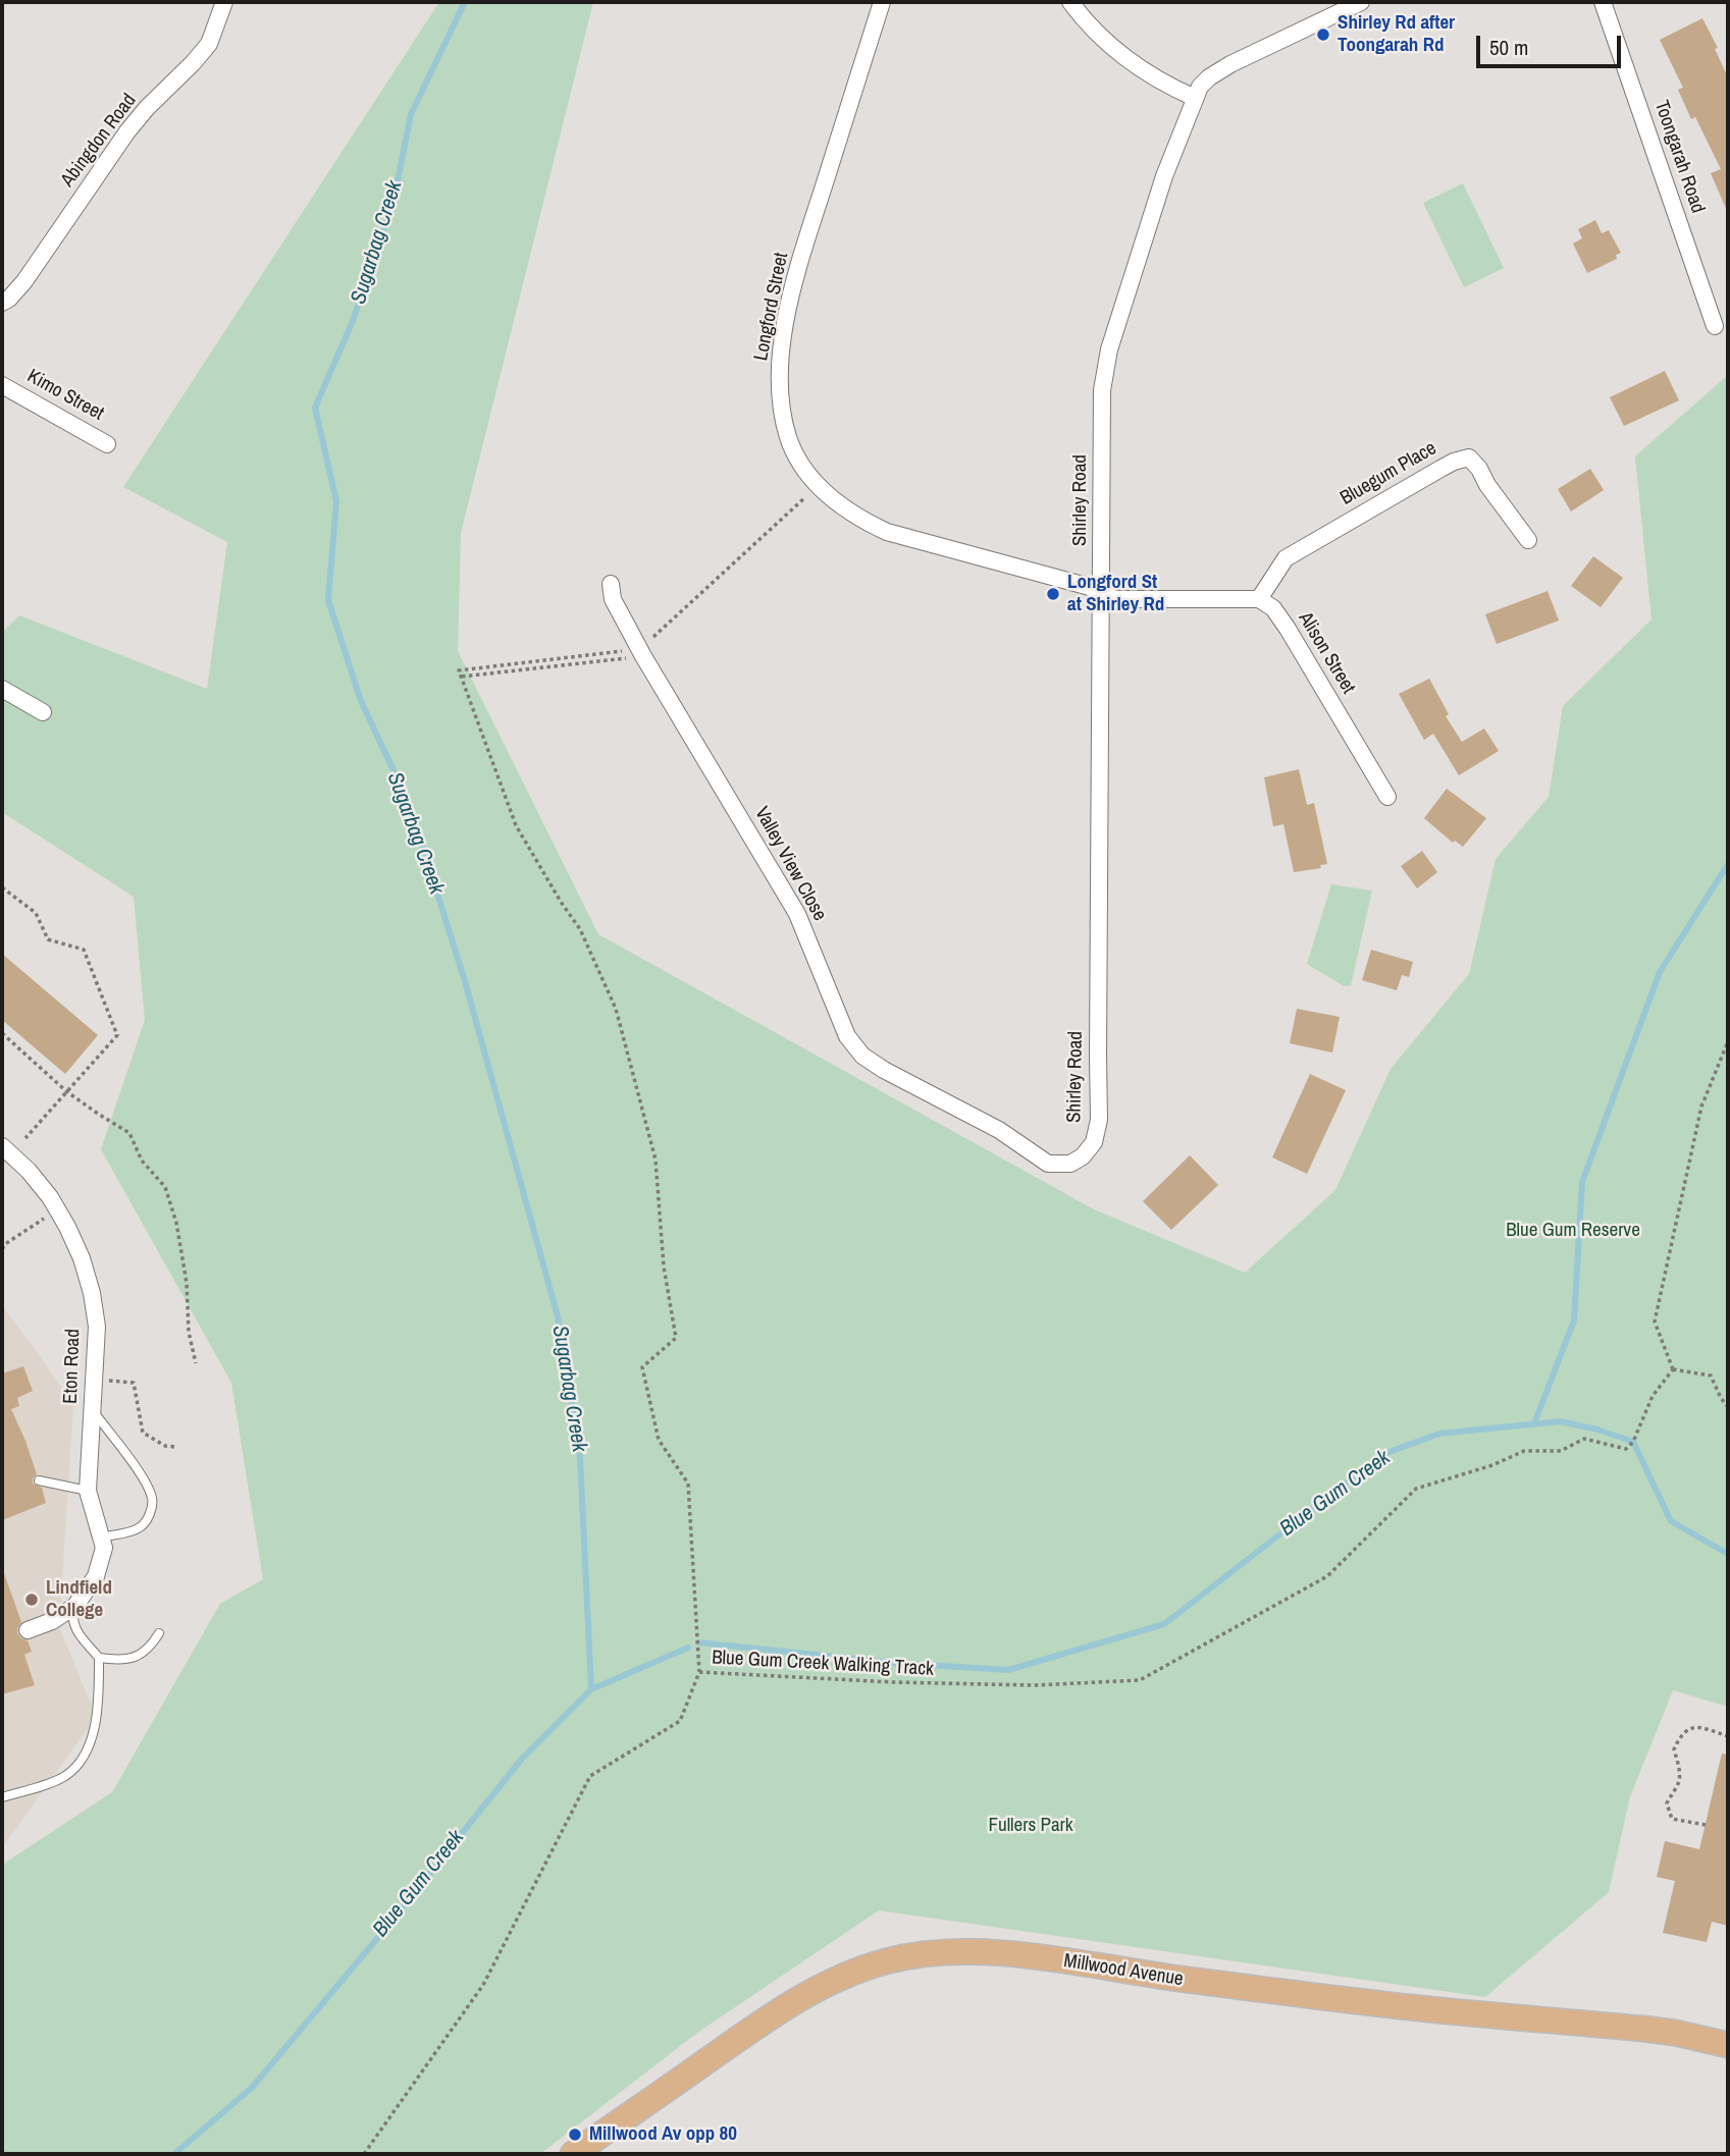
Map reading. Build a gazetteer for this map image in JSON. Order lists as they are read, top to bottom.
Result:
{
  "streets": {
    "main road": ["Millwood Avenue"],
    "street": [
      "Abingdon Road",
      "Toongarah Road",
      "Longford Street",
      "Kimo Street",
      "Bluegum Place",
      "Shirley Road",
      "Alison Street",
      "Valley View Close",
      "Eton Road"
    ],
    "path": ["Blue Gum Creek Walking Track"]
  },
  "crossings": [
    ["Longford Street", "Shirley Road"],
    ["Bluegum Place", "Alison Street"],
    ["Shirley Road", "Valley View Close"]
  ],
  "water": ["Sugarbag Creek", "Blue Gum Creek"],
  "parks": ["Blue Gum Reserve", "Fullers Park"],
  "places": [
    "Shirley Rd after Toongarah Rd",
    "Longford St at Shirley Rd",
    "Lindfield College",
    "Millwood Av opp 80"
  ],
  "scale_bar": "50 m"
}
